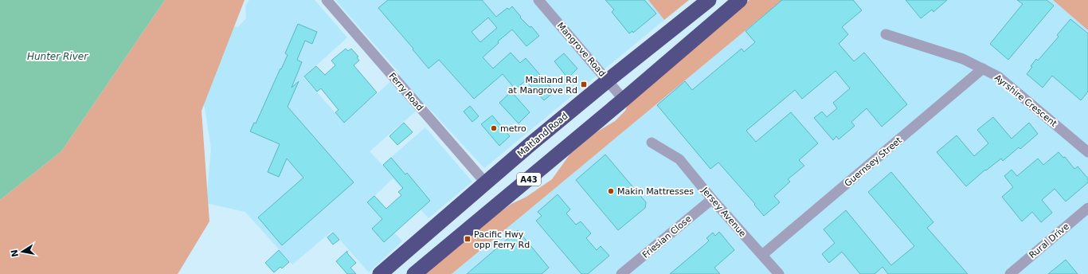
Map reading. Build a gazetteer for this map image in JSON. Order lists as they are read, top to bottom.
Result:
{
  "streets": {
    "highway": ["Maitland Road", "A43"],
    "street": [
      "Mangrove Road",
      "Ferry Road",
      "Ayrshire Crescent",
      "Guernsey Street",
      "Jersey Avenue",
      "Friesian Close",
      "Rural Drive"
    ]
  },
  "crossings": [
    ["Mangrove Road", "Maitland Road"],
    ["Mangrove Road", "A43"],
    ["Ferry Road", "Maitland Road"],
    ["Ayrshire Crescent", "Guernsey Street"],
    ["Guernsey Street", "Jersey Avenue"],
    ["Jersey Avenue", "Friesian Close"]
  ],
  "water": ["Hunter River"],
  "places": {
    "transit": ["Maitland Rd at Mangrove Rd", "Pacific Hwy opp Ferry Rd"],
    "other": ["metro", "Makin Mattresses"]
  },
  "north": "left"
}
